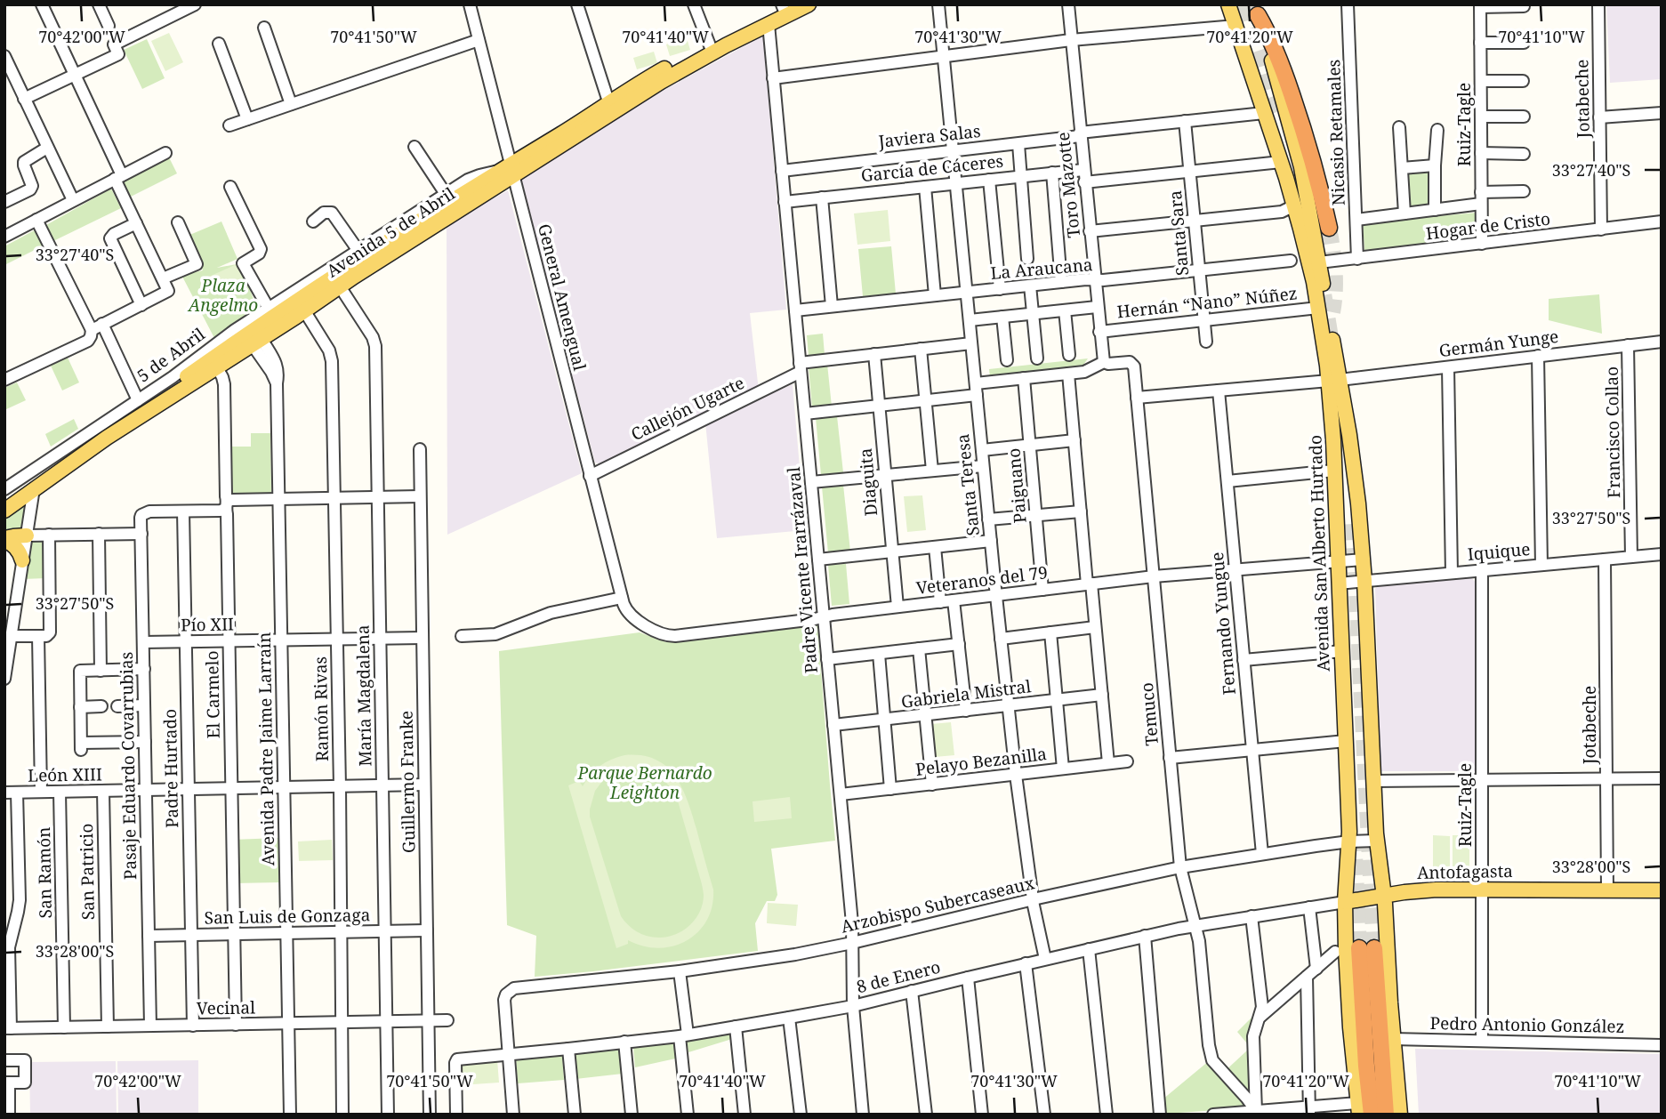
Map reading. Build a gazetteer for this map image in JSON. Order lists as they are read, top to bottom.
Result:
{
  "streets": {
    "main road": ["Avenida 5 de Abril", "Avenida San Alberto Hurtado", "Antofagasta"],
    "street": [
      "Jotabeche",
      "Ruiz-Tagle",
      "Nicasio Retamales",
      "Javiera Salas",
      "García de Cáceres",
      "Toro Mazotte",
      "Hogar de Cristo",
      "Santa Sara",
      "La Araucana",
      "General Amengual",
      "Hernán “Nano” Núñez",
      "Germán Yunge",
      "5 de Abril",
      "Callejón Ugarte",
      "Francisco Collao",
      "Diaguita",
      "Santa Teresa",
      "Paiguano",
      "Iquique",
      "Padre Vicente Irarrázaval",
      "Veteranos del 79",
      "Fernando Yungue",
      "Pío XII",
      "Gabriela Mistral",
      "El Carmelo",
      "María Magdalena",
      "Ramón Rivas",
      "Temuco",
      "Avenida Padre Jaime Larraín",
      "Pelayo Bezanilla",
      "Pasaje Eduardo Covarrubias",
      "Padre Hurtado",
      "León XIII",
      "Guillermo Franke",
      "San Patricio",
      "San Ramón",
      "Arzobispo Subercaseaux",
      "San Luis de Gonzaga",
      "8 de Enero",
      "Vecinal",
      "Pedro Antonio González"
    ]
  },
  "crossings": [
    ["Jotabeche", "Hogar de Cristo"],
    ["Jotabeche", "Iquique"],
    ["Jotabeche", "Antofagasta"],
    ["Ruiz-Tagle", "Hogar de Cristo"],
    ["Ruiz-Tagle", "Iquique"],
    ["Ruiz-Tagle", "Antofagasta"],
    ["Ruiz-Tagle", "Pedro Antonio González"],
    ["Nicasio Retamales", "Hogar de Cristo"],
    ["Javiera Salas", "Toro Mazotte"],
    ["Javiera Salas", "Santa Sara"],
    ["Javiera Salas", "Santa Teresa"],
    ["Javiera Salas", "Avenida San Alberto Hurtado"],
    ["Javiera Salas", "Padre Vicente Irarrázaval"],
    ["García de Cáceres", "Toro Mazotte"],
    ["García de Cáceres", "Santa Sara"],
    ["García de Cáceres", "Santa Teresa"],
    ["García de Cáceres", "Avenida San Alberto Hurtado"],
    ["García de Cáceres", "Padre Vicente Irarrázaval"],
    ["Toro Mazotte", "La Araucana"],
    ["Toro Mazotte", "Hernán “Nano” Núñez"],
    ["Toro Mazotte", "Temuco"],
    ["Hogar de Cristo", "Avenida San Alberto Hurtado"],
    ["Avenida 5 de Abril", "General Amengual"],
    ["Avenida 5 de Abril", "5 de Abril"],
    ["Avenida 5 de Abril", "Padre Vicente Irarrázaval"],
    ["Avenida 5 de Abril", "El Carmelo"],
    ["Avenida 5 de Abril", "María Magdalena"],
    ["Avenida 5 de Abril", "Ramón Rivas"],
    ["Avenida 5 de Abril", "Avenida Padre Jaime Larraín"],
    ["Santa Sara", "La Araucana"],
    ["Santa Sara", "Hernán “Nano” Núñez"],
    ["La Araucana", "Santa Teresa"],
    ["La Araucana", "Padre Vicente Irarrázaval"],
    ["General Amengual", "5 de Abril"],
    ["General Amengual", "Callejón Ugarte"],
    ["General Amengual", "Veteranos del 79"],
    ["Hernán “Nano” Núñez", "Avenida San Alberto Hurtado"],
    ["Germán Yunge", "Francisco Collao"],
    ["Germán Yunge", "Avenida San Alberto Hurtado"],
    ["Germán Yunge", "Fernando Yungue"],
    ["Germán Yunge", "Temuco"],
    ["Callejón Ugarte", "Diaguita"],
    ["Callejón Ugarte", "Santa Teresa"],
    ["Callejón Ugarte", "Padre Vicente Irarrázaval"],
    ["Francisco Collao", "Iquique"],
    ["Diaguita", "Veteranos del 79"],
    ["Santa Teresa", "Veteranos del 79"],
    ["Santa Teresa", "Gabriela Mistral"],
    ["Santa Teresa", "Pelayo Bezanilla"],
    ["Santa Teresa", "Arzobispo Subercaseaux"],
    ["Santa Teresa", "8 de Enero"],
    ["Paiguano", "Veteranos del 79"],
    ["Iquique", "Avenida San Alberto Hurtado"],
    ["Avenida San Alberto Hurtado", "Veteranos del 79"],
    ["Avenida San Alberto Hurtado", "Antofagasta"],
    ["Avenida San Alberto Hurtado", "Arzobispo Subercaseaux"],
    ["Avenida San Alberto Hurtado", "8 de Enero"],
    ["Avenida San Alberto Hurtado", "Pedro Antonio González"],
    ["Padre Vicente Irarrázaval", "Veteranos del 79"],
    ["Padre Vicente Irarrázaval", "Gabriela Mistral"],
    ["Padre Vicente Irarrázaval", "Pelayo Bezanilla"],
    ["Padre Vicente Irarrázaval", "Arzobispo Subercaseaux"],
    ["Padre Vicente Irarrázaval", "8 de Enero"],
    ["Veteranos del 79", "Fernando Yungue"],
    ["Veteranos del 79", "Temuco"],
    ["Fernando Yungue", "Arzobispo Subercaseaux"],
    ["Pío XII", "El Carmelo"],
    ["Pío XII", "María Magdalena"],
    ["Pío XII", "Ramón Rivas"],
    ["Pío XII", "Avenida Padre Jaime Larraín"],
    ["Pío XII", "Pasaje Eduardo Covarrubias"],
    ["Pío XII", "Padre Hurtado"],
    ["Pío XII", "Guillermo Franke"],
    ["El Carmelo", "León XIII"],
    ["El Carmelo", "San Luis de Gonzaga"],
    ["El Carmelo", "Vecinal"],
    ["María Magdalena", "León XIII"],
    ["María Magdalena", "San Luis de Gonzaga"],
    ["María Magdalena", "Vecinal"],
    ["Ramón Rivas", "León XIII"],
    ["Ramón Rivas", "San Luis de Gonzaga"],
    ["Ramón Rivas", "Vecinal"],
    ["Temuco", "Arzobispo Subercaseaux"],
    ["Temuco", "8 de Enero"],
    ["Avenida Padre Jaime Larraín", "León XIII"],
    ["Avenida Padre Jaime Larraín", "San Luis de Gonzaga"],
    ["Avenida Padre Jaime Larraín", "Vecinal"],
    ["Pasaje Eduardo Covarrubias", "Padre Hurtado"],
    ["Pasaje Eduardo Covarrubias", "León XIII"],
    ["Pasaje Eduardo Covarrubias", "San Luis de Gonzaga"],
    ["Pasaje Eduardo Covarrubias", "Vecinal"],
    ["Padre Hurtado", "León XIII"],
    ["Padre Hurtado", "San Luis de Gonzaga"],
    ["Padre Hurtado", "Vecinal"],
    ["León XIII", "Guillermo Franke"],
    ["León XIII", "San Patricio"],
    ["León XIII", "San Ramón"],
    ["Guillermo Franke", "San Luis de Gonzaga"],
    ["Guillermo Franke", "Vecinal"],
    ["San Patricio", "Vecinal"],
    ["Antofagasta", "8 de Enero"],
    ["San Ramón", "Vecinal"],
    ["Arzobispo Subercaseaux", "8 de Enero"]
  ],
  "parks": ["Plaza Angelmo", "Parque Bernardo Leighton"],
  "coordinates": [
    "70°42'00\"W",
    "70°41'50\"W",
    "70°41'40\"W",
    "70°41'30\"W",
    "70°41'20\"W",
    "70°41'10\"W",
    "33°27'40\"S",
    "33°27'50\"S",
    "33°28'00\"S"
  ]
}
